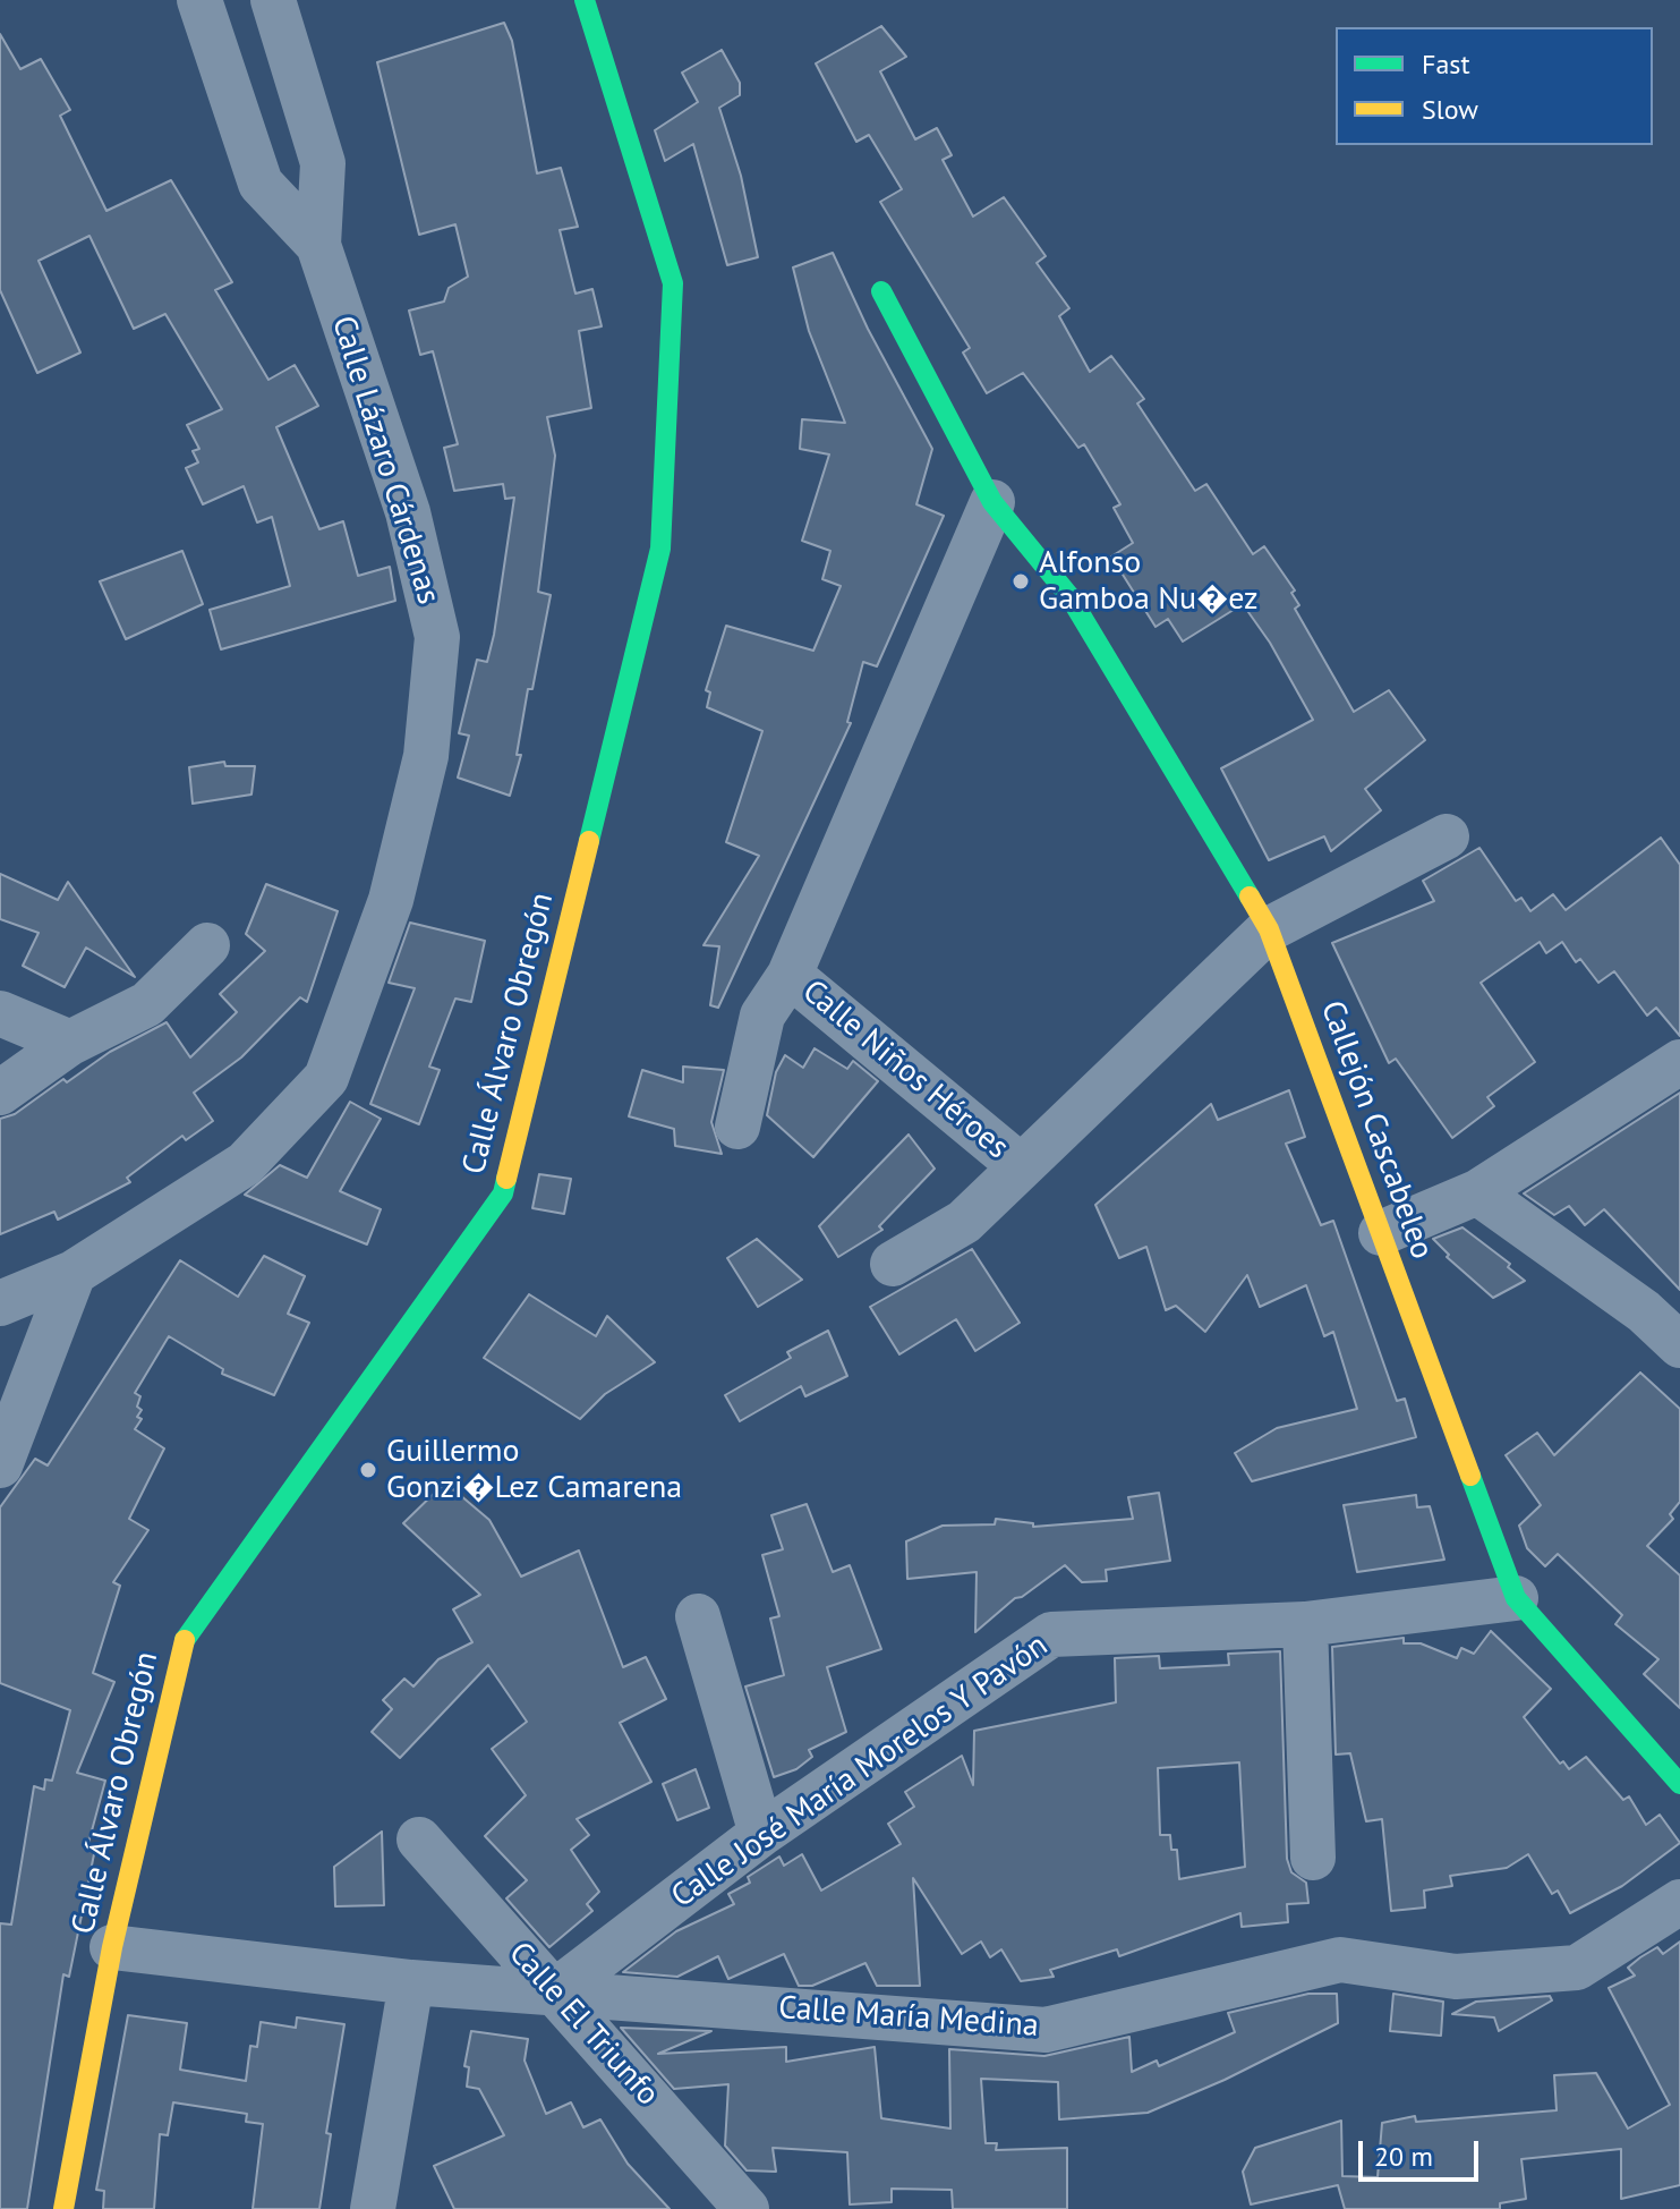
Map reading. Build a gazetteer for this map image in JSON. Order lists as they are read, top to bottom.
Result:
{
  "streets": {
    "street": [
      "Calle Lázaro Cárdenas",
      "Calle Álvaro Obregón",
      "Calle Niños Héroes",
      "Callejón Cascabeleo",
      "Calle José María Morelos Y Pavón",
      "Calle María Medina",
      "Calle El Triunfo"
    ]
  },
  "crossings": [
    ["Calle Álvaro Obregón", "Calle María Medina"],
    ["Calle Niños Héroes", "Callejón Cascabeleo"],
    ["Callejón Cascabeleo", "Calle José María Morelos Y Pavón"],
    ["Calle José María Morelos Y Pavón", "Calle María Medina"],
    ["Calle José María Morelos Y Pavón", "Calle El Triunfo"],
    ["Calle María Medina", "Calle El Triunfo"]
  ],
  "places": ["Alfonso Gamboa Nu�ez", "Guillermo Gonzi�Lez Camarena"],
  "legend": ["Fast", "Slow"],
  "scale_bar": "20 m"
}
